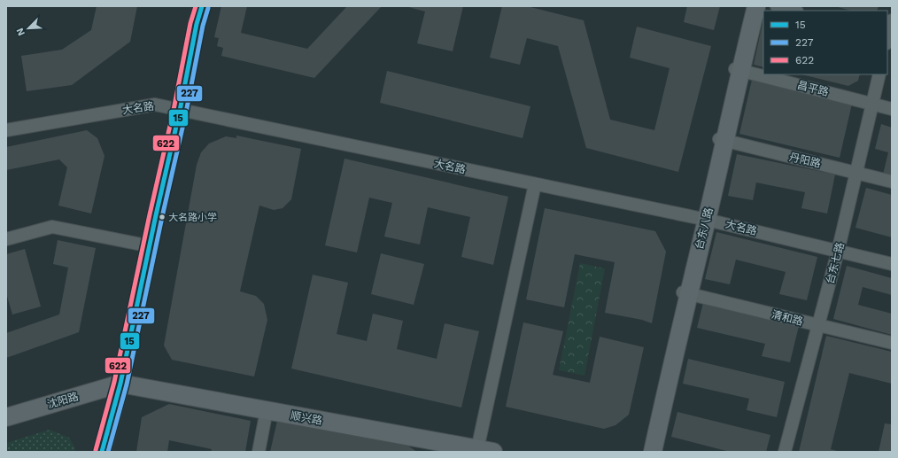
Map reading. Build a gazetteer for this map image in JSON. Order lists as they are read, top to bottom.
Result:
{
  "streets": {
    "street": [
      "昌平路",
      "大名路",
      "丹阳路",
      "台东八路",
      "台东七路",
      "清和路",
      "沈阳路",
      "顺兴路"
    ]
  },
  "crossings": [
    ["昌平路", "台东八路"],
    ["昌平路", "台东七路"],
    ["大名路", "台东八路"],
    ["大名路", "台东七路"],
    ["丹阳路", "台东八路"],
    ["丹阳路", "台东七路"],
    ["台东八路", "清和路"],
    ["台东七路", "清和路"],
    ["沈阳路", "顺兴路"]
  ],
  "places": ["大名路小学"],
  "lines": ["transit line 15", "transit line 622", "transit line 227"],
  "legend": ["15", "227", "622"],
  "north": "bottom left"
}
